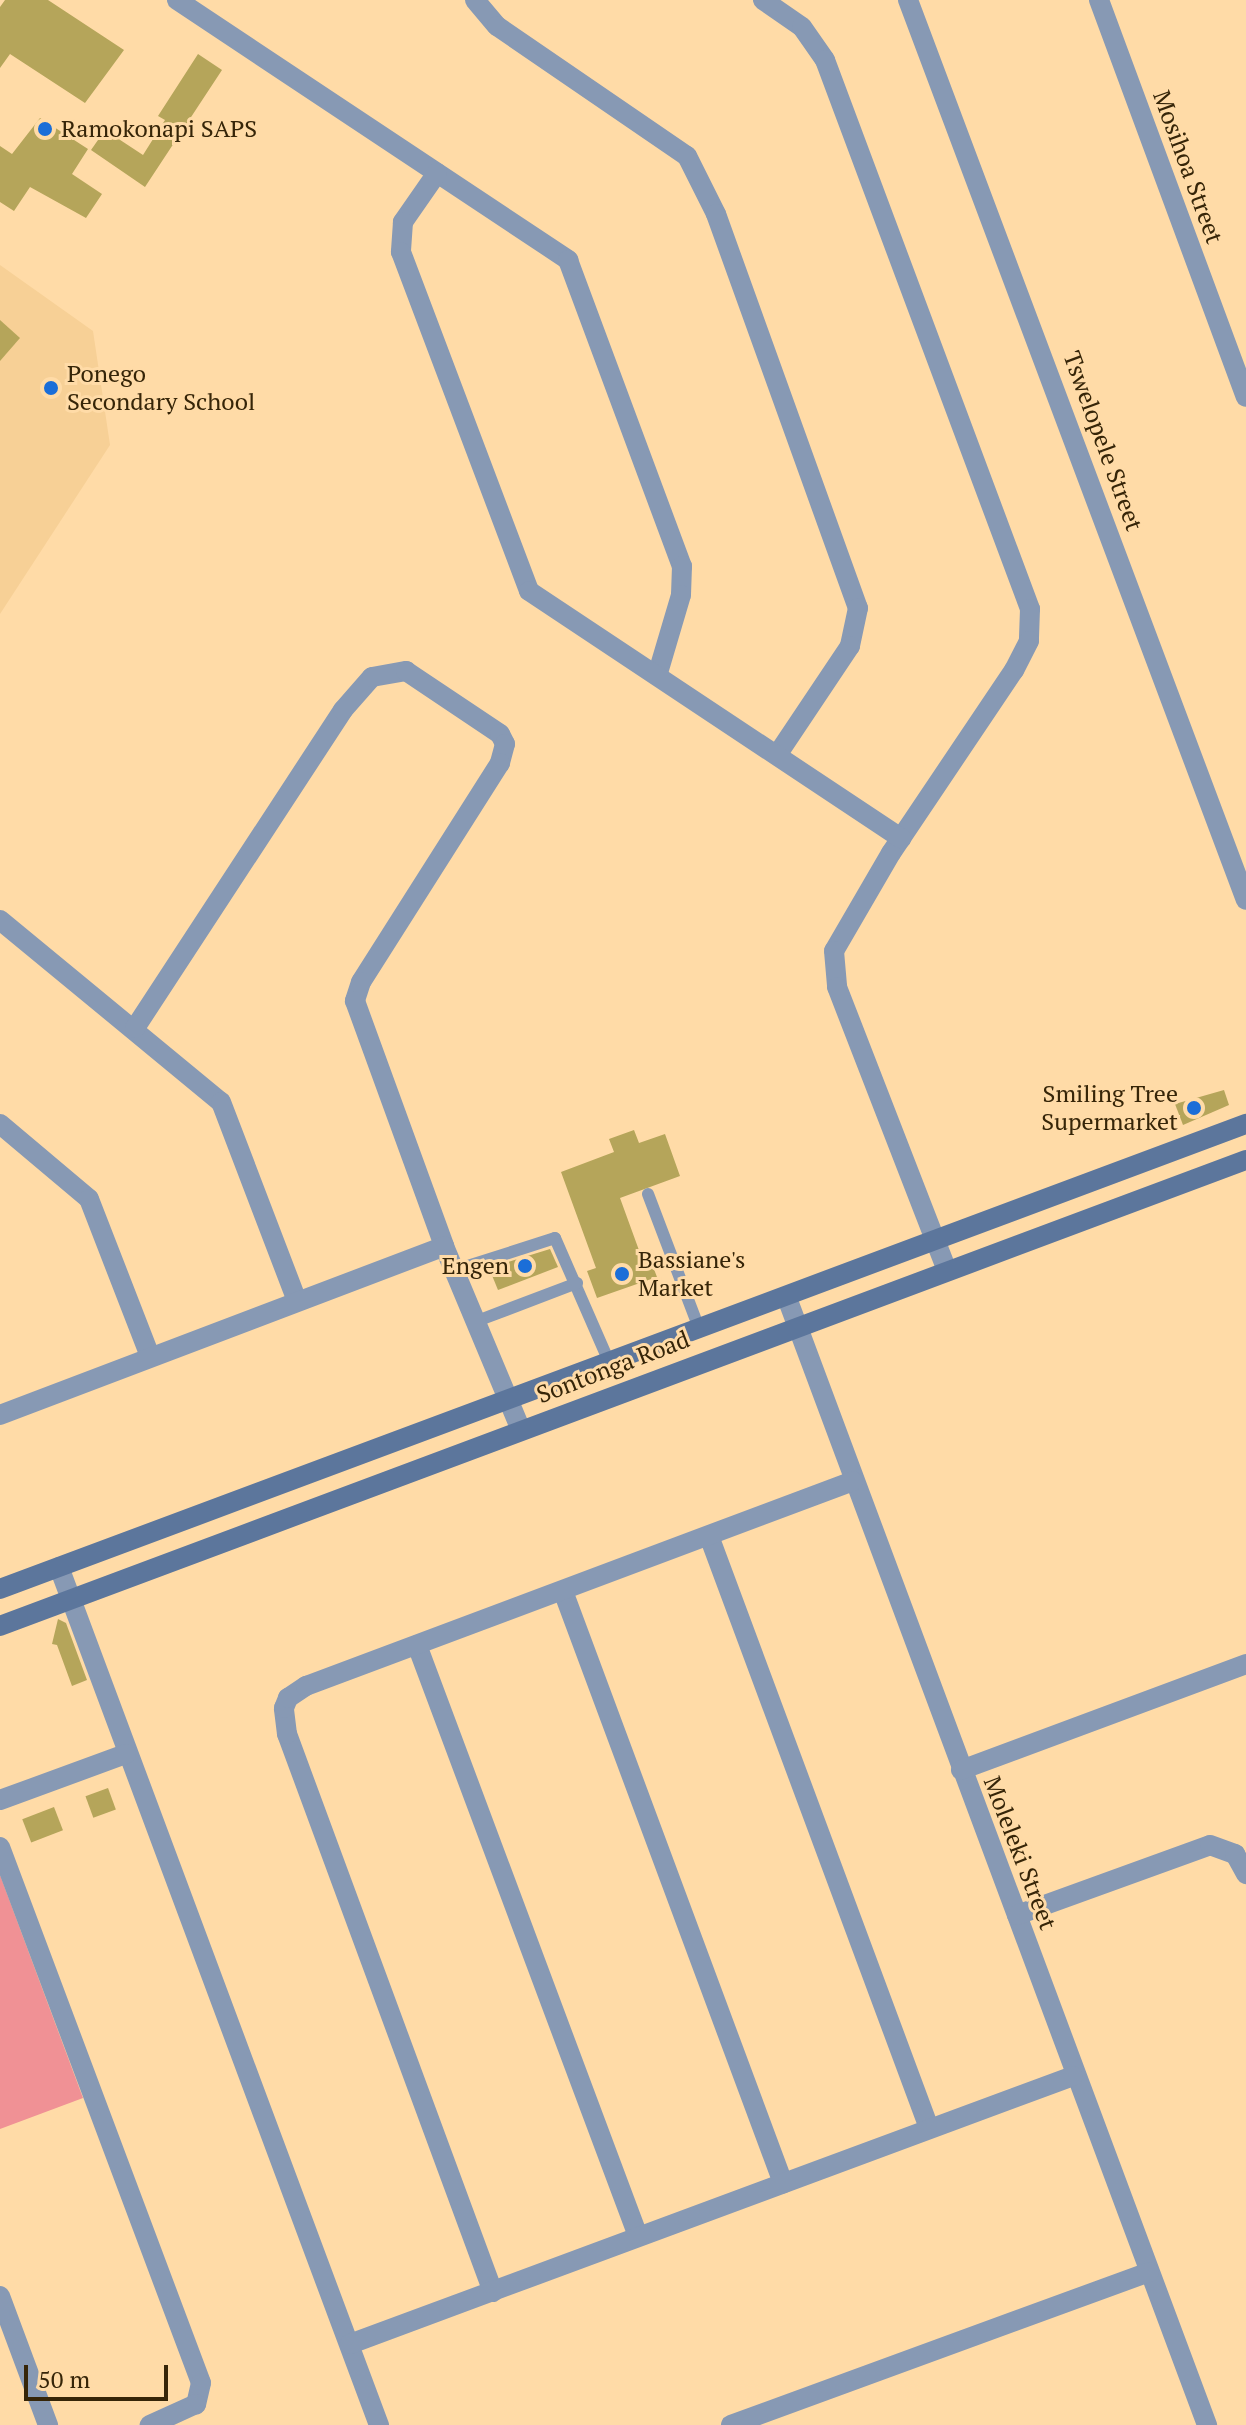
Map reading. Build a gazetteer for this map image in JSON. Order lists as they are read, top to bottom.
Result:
{
  "streets": {
    "main road": ["Sontonga Road"],
    "street": ["Mosihoa Street", "Tswelopele Street", "Moleleki Street"]
  },
  "crossings": [
    ["Sontonga Road", "Moleleki Street"]
  ],
  "places": [
    "Ramokonapi SAPS",
    "Ponego Secondary School",
    "Smiling Tree Supermarket",
    "Engen",
    "Bassiane's Market"
  ],
  "scale_bar": "50 m"
}
